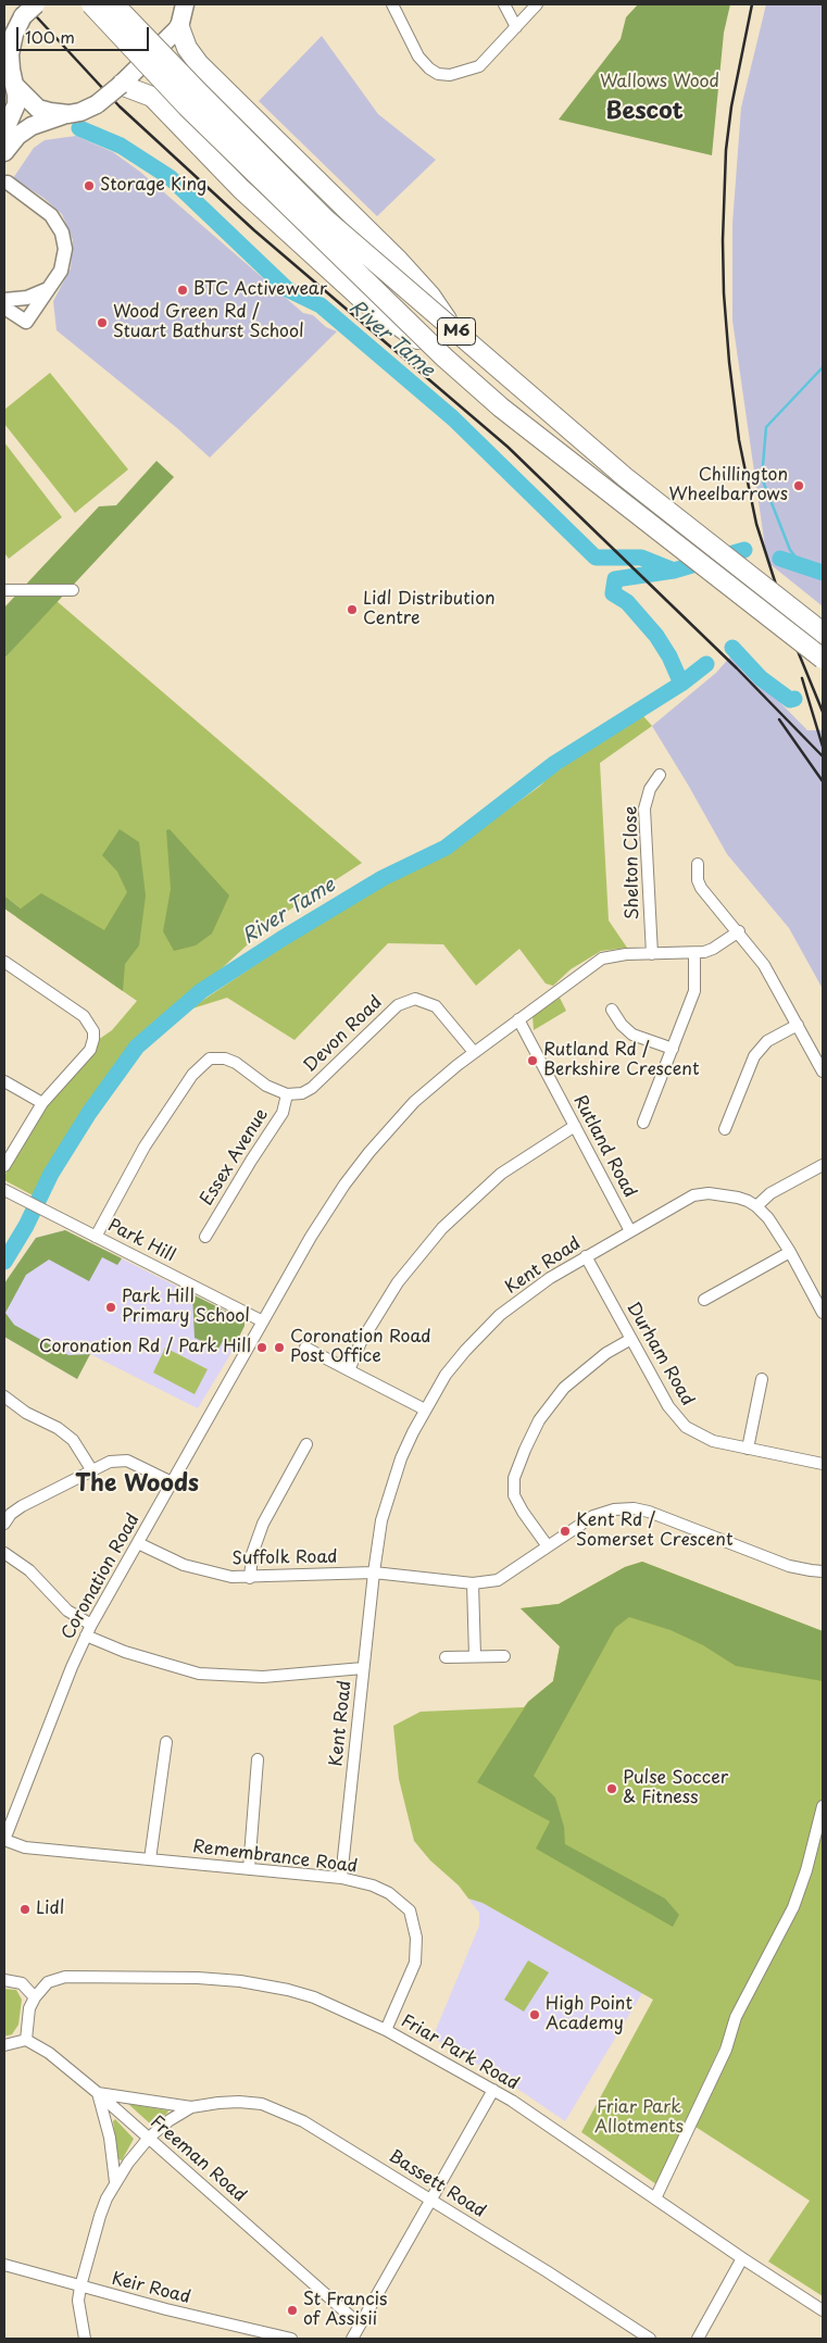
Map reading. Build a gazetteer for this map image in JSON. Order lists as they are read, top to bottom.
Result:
{
  "streets": {
    "highway": ["M6"],
    "street": [
      "Shelton Close",
      "Devon Road",
      "Rutland Road",
      "Essex Avenue",
      "Park Hill",
      "Kent Road",
      "Durham Road",
      "Suffolk Road",
      "Coronation Road",
      "Remembrance Road",
      "Friar Park Road",
      "Freeman Road",
      "Bassett Road",
      "Keir Road"
    ]
  },
  "crossings": [
    ["Shelton Close", "Coronation Road"],
    ["Devon Road", "Essex Avenue"],
    ["Devon Road", "Coronation Road"],
    ["Rutland Road", "Kent Road"],
    ["Rutland Road", "Coronation Road"],
    ["Park Hill", "Coronation Road"],
    ["Kent Road", "Durham Road"],
    ["Kent Road", "Suffolk Road"],
    ["Kent Road", "Remembrance Road"],
    ["Suffolk Road", "Coronation Road"],
    ["Coronation Road", "Remembrance Road"],
    ["Remembrance Road", "Friar Park Road"],
    ["Freeman Road", "Bassett Road"],
    ["Bassett Road", "Keir Road"]
  ],
  "districts": ["Bescot", "The Woods"],
  "water": ["River Tame"],
  "parks": ["Wallows Wood", "Friar Park Allotments"],
  "places": [
    "Storage King",
    "BTC Activewear",
    "Wood Green Rd / Stuart Bathurst School",
    "Chillington Wheelbarrows",
    "Lidl Distribution Centre",
    "Rutland Rd / Berkshire Crescent",
    "Park Hill Primary School",
    "Coronation Rd / Park Hill",
    "Coronation Road Post Office",
    "Kent Rd / Somerset Crescent",
    "Pulse Soccer & Fitness",
    "Lidl",
    "High Point Academy",
    "St Francis of Assisii"
  ],
  "scale_bar": "100 m"
}
